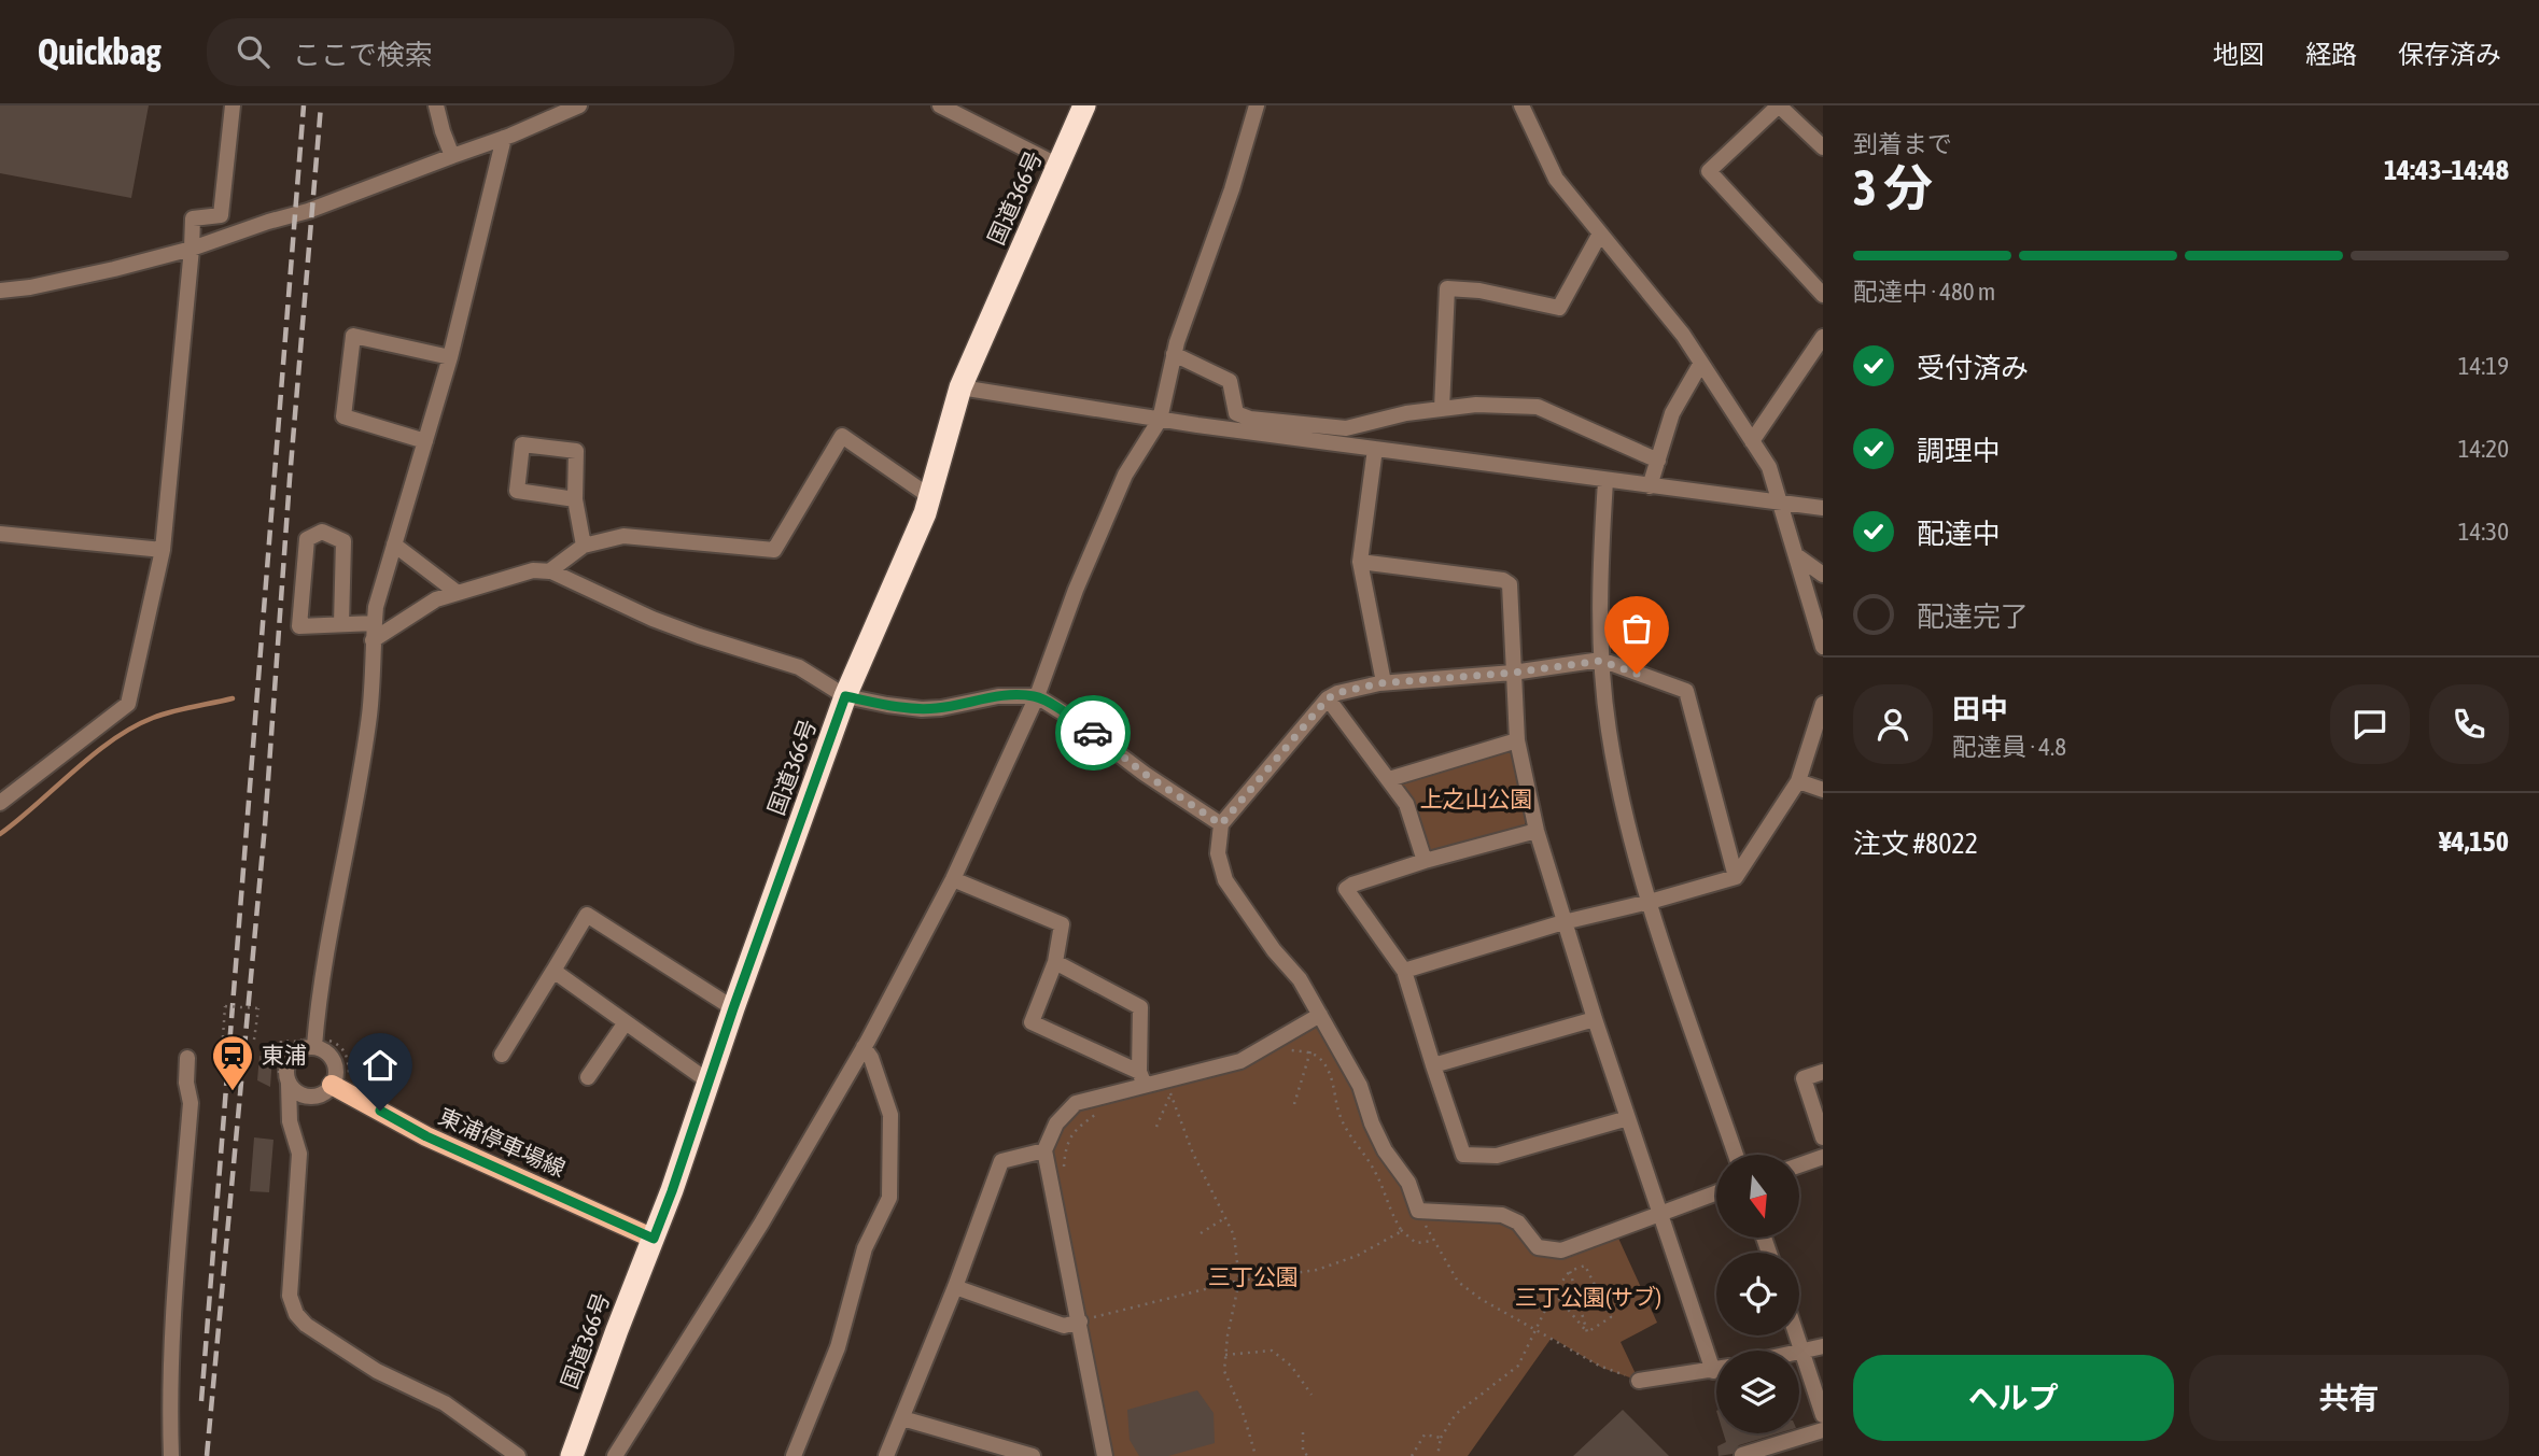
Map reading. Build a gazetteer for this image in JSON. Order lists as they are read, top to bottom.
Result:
{
  "streets": {
    "highway": ["国道366号"],
    "main road": ["東浦停車場線"]
  },
  "crossings": [
    ["国道366号", "東浦停車場線"]
  ],
  "parks": ["上之山公園", "三丁公園", "三丁公園(サブ)"],
  "places": {
    "station": ["東浦"]
  },
  "north": "bottom",
  "page": {
    "header": "Quickbag",
    "search": "ここで検索",
    "nav": ["地図", "経路", "保存済み"],
    "heading": ["3 分", "到着まで", "14:43–14:48"],
    "panel": [
      "田中",
      "配達員 · 4.8",
      "注文 #8022",
      "¥4,150"
    ],
    "bar": "配達中 · 480 m",
    "list": [
      ["受付済み", "14:19"],
      ["調理中", "14:20"],
      ["配達中", "14:30"],
      "配達完了"
    ],
    "buttons": ["ヘルプ", "共有"]
  }
}
